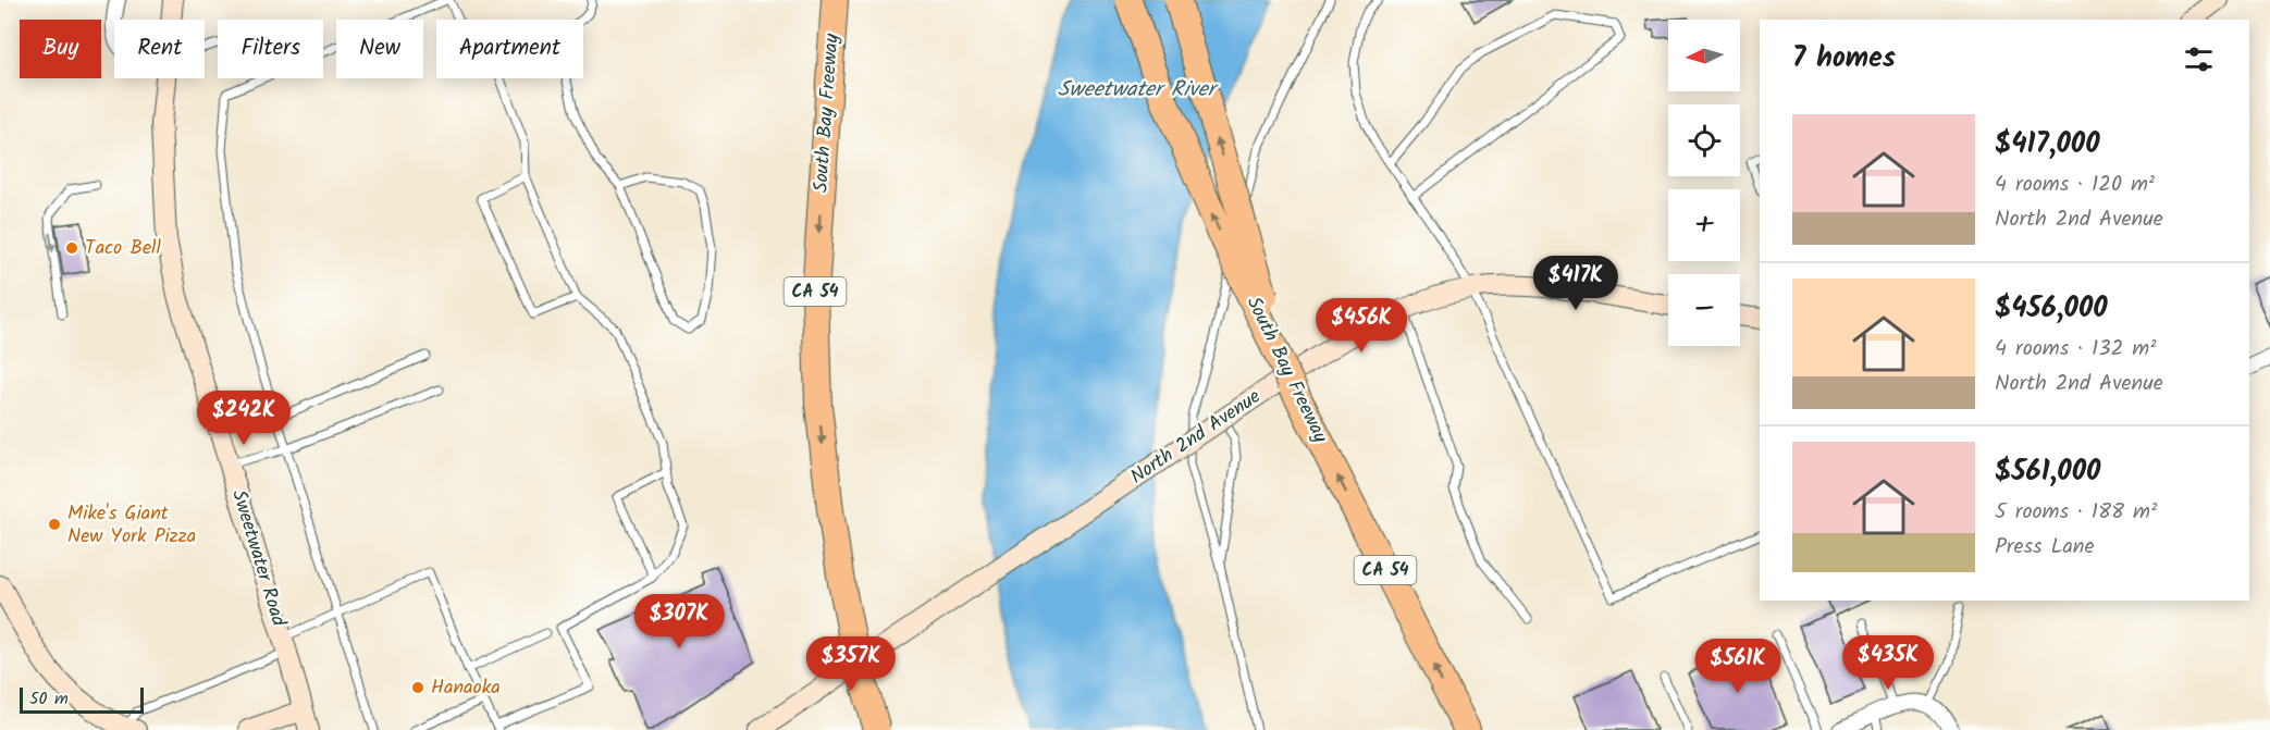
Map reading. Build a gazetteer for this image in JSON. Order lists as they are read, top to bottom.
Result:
{
  "streets": {
    "highway": ["South Bay Freeway", "CA 54"],
    "street": ["North 2nd Avenue", "Sweetwater Road"]
  },
  "water": ["Sweetwater River"],
  "places": ["Taco Bell", "Mike's Giant New York Pizza", "Hanaoka"],
  "scale_bar": "50 m",
  "north": "left",
  "page": {
    "map_buttons": ["+", "−"],
    "chip": [
      "Buy",
      "Rent",
      "Filters",
      "New",
      "Apartment"
    ],
    "heading": "7 homes",
    "list": [
      {
        "name": "$417,000",
        "note": "4 rooms · 120 m² · North 2nd Avenue"
      },
      {
        "name": "$456,000",
        "note": "4 rooms · 132 m² · North 2nd Avenue"
      },
      {
        "name": "$561,000",
        "note": "5 rooms · 188 m² · Press Lane"
      }
    ],
    "price": [
      "$417K",
      "$456K",
      "$242K",
      "$307K",
      "$435K",
      "$357K",
      "$561K"
    ],
    "scale": "50 m"
  }
}
